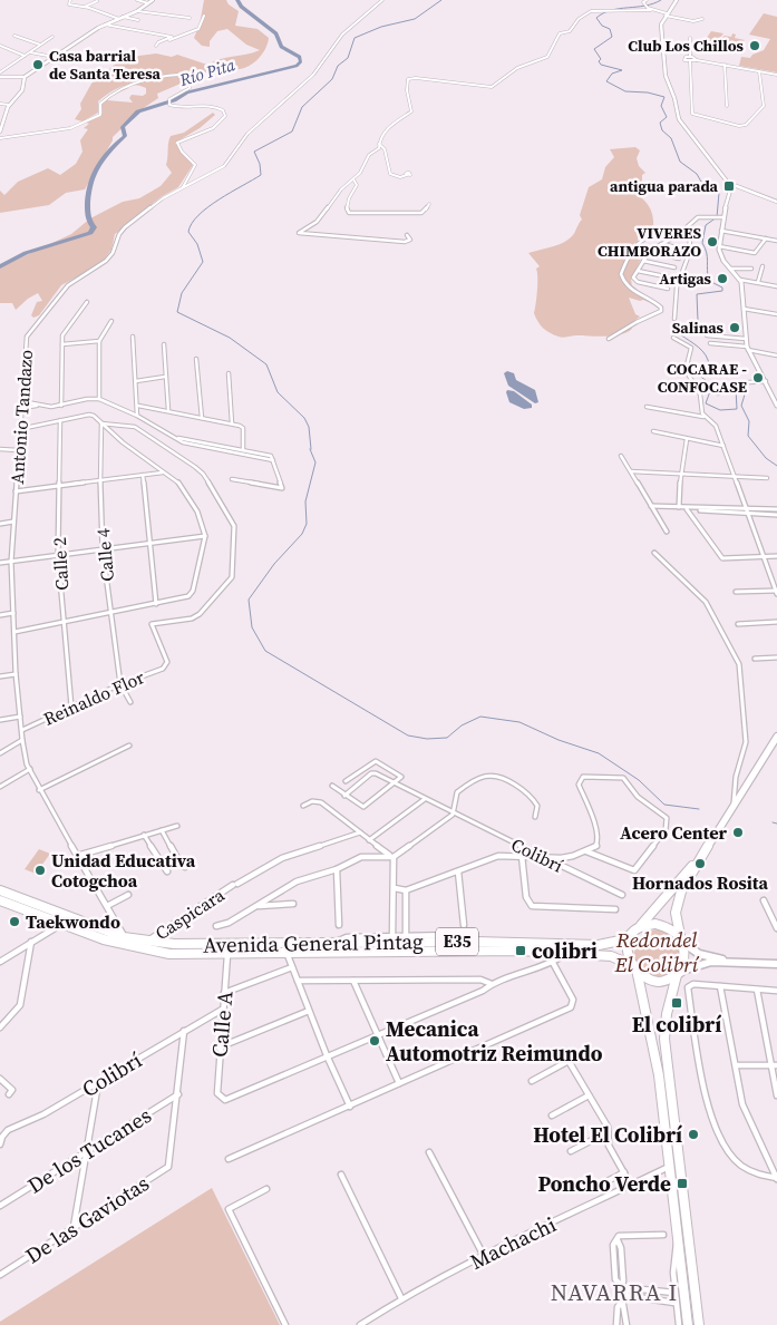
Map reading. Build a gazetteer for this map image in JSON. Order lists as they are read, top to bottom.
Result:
{
  "streets": {
    "highway": ["E35", "Avenida General Pintag"],
    "street": [
      "Antonio Tandazo",
      "Calle 4",
      "Calle 2",
      "Reinaldo Flor",
      "Colibrí",
      "Caspicara",
      "Calle A",
      "De los Tucanes",
      "De las Gaviotas",
      "Machachi"
    ]
  },
  "crossings": [
    ["Antonio Tandazo", "Reinaldo Flor"],
    ["Antonio Tandazo", "Avenida General Pintag"],
    ["Calle 4", "Reinaldo Flor"],
    ["Calle 2", "Reinaldo Flor"],
    ["Colibrí", "Calle A"],
    ["Caspicara", "Avenida General Pintag"],
    ["E35", "Avenida General Pintag"],
    ["Avenida General Pintag", "Calle A"],
    ["De los Tucanes", "De las Gaviotas"]
  ],
  "districts": ["NAVARRA I"],
  "water": ["Río Pita"],
  "parks": ["Redondel El Colibrí"],
  "places": {
    "other": [
      "Club Los Chillos",
      "Casa barrial de Santa Teresa",
      "VIVERES CHIMBORAZO",
      "Artigas",
      "Salinas",
      "COCARAE - CONFOCASE",
      "Acero Center",
      "Hornados Rosita",
      "Unidad Educativa Cotogchoa",
      "Taekwondo",
      "Mecanica Automotriz Reimundo",
      "Hotel El Colibrí"
    ],
    "transit": [
      "antigua parada",
      "colibri",
      "El colibrí",
      "Poncho Verde"
    ]
  }
}
